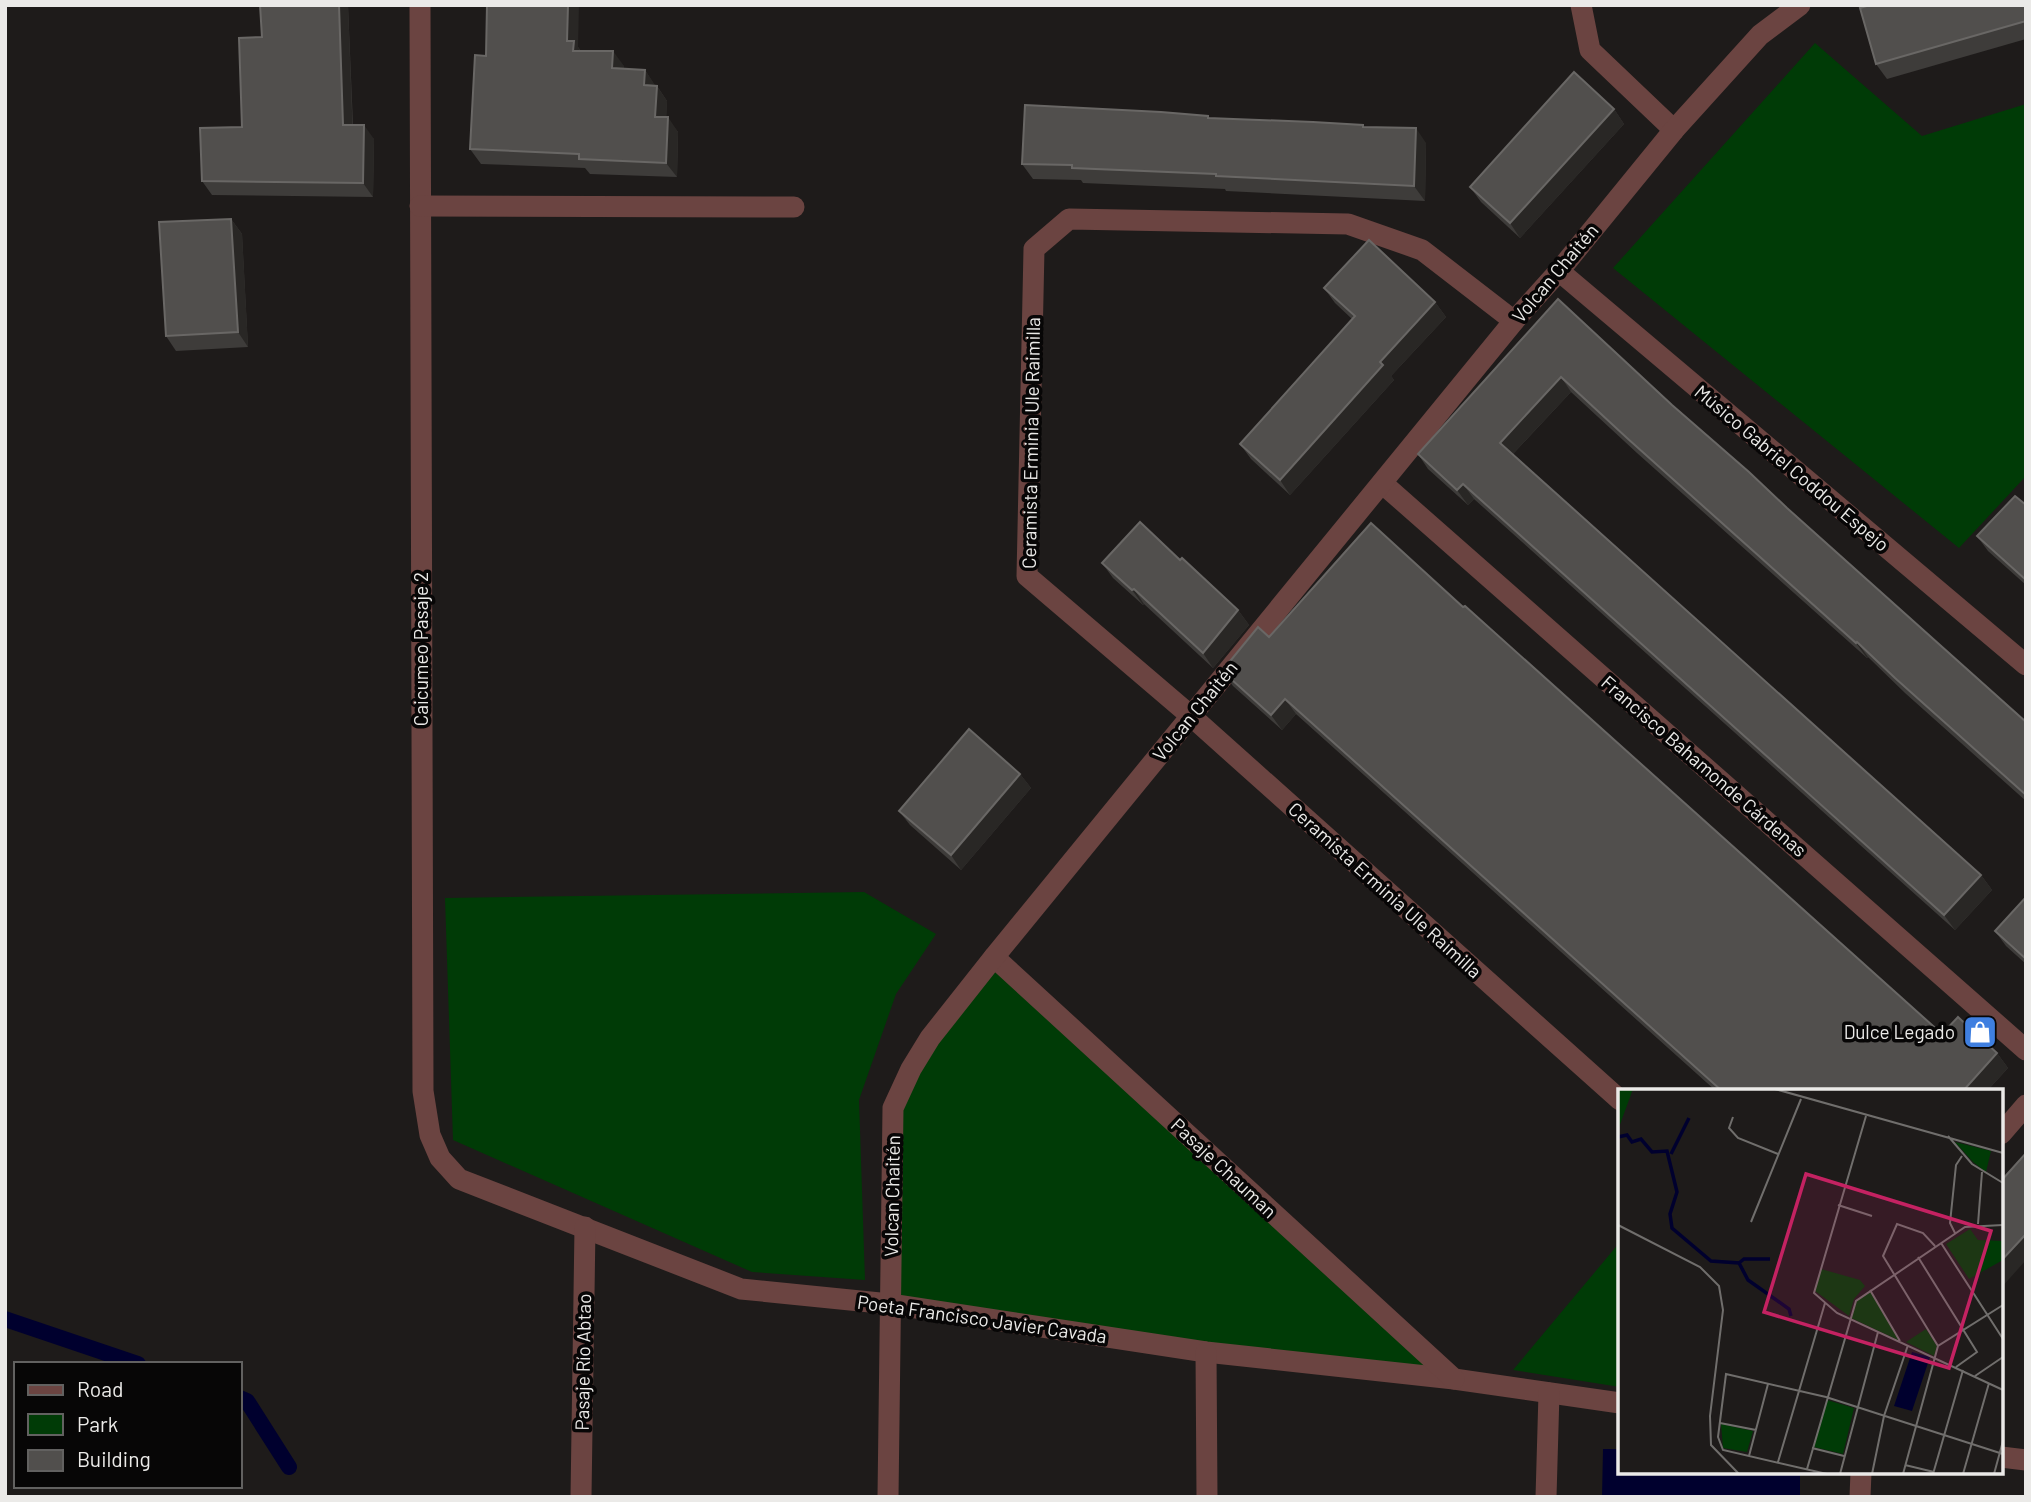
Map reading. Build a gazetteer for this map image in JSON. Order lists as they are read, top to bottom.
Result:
{
  "streets": {
    "street": [
      "Volcan Chaitén",
      "Ceramista Erminia Ule Raimilla",
      "Músico Gabriel Coddou Espejo",
      "Caicumeo Pasaje 2",
      "Francisco Bahamonde Cárdenas",
      "Pasaje Chauman",
      "Poeta Francisco Javier Cavada",
      "Pasaje Río Abtao"
    ]
  },
  "crossings": [
    ["Volcan Chaitén", "Ceramista Erminia Ule Raimilla"],
    ["Volcan Chaitén", "Músico Gabriel Coddou Espejo"],
    ["Volcan Chaitén", "Francisco Bahamonde Cárdenas"],
    ["Volcan Chaitén", "Pasaje Chauman"],
    ["Volcan Chaitén", "Poeta Francisco Javier Cavada"],
    ["Caicumeo Pasaje 2", "Poeta Francisco Javier Cavada"],
    ["Pasaje Chauman", "Poeta Francisco Javier Cavada"],
    ["Poeta Francisco Javier Cavada", "Pasaje Río Abtao"]
  ],
  "places": {
    "shop": ["Dulce Legado"]
  },
  "legend": ["Road", "Park", "Building"]
}
